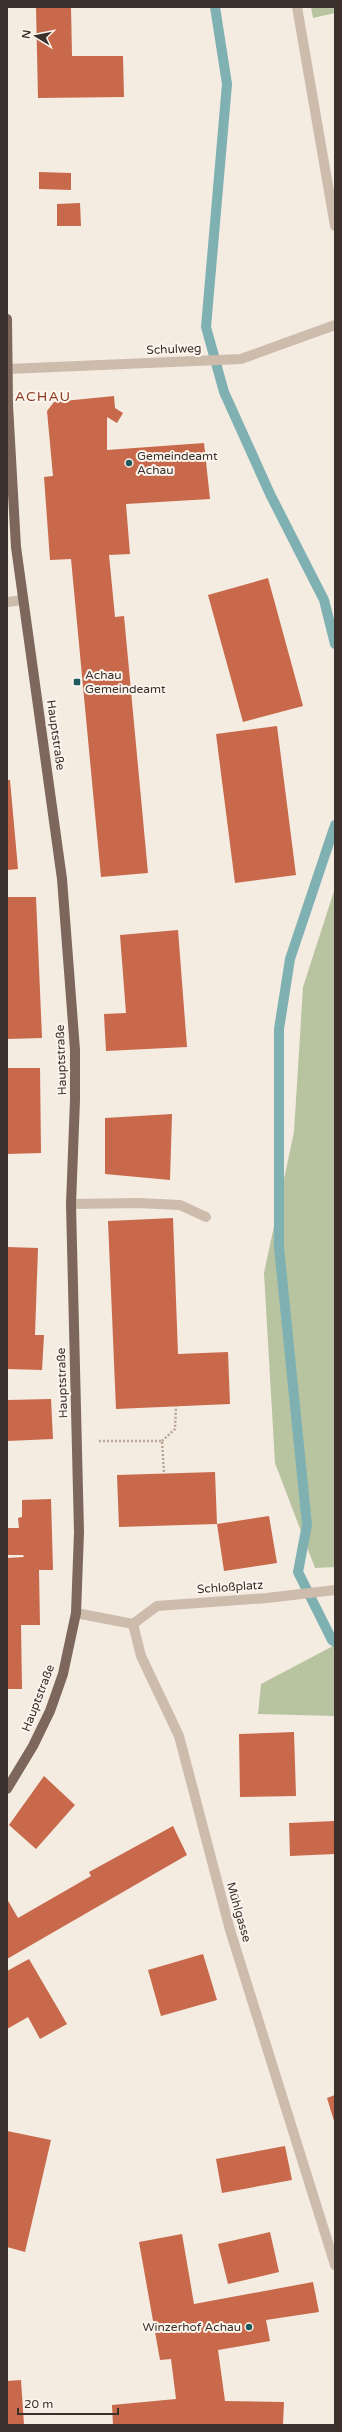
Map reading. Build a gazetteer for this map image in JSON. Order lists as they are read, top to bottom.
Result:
{
  "streets": {
    "main road": ["Hauptstraße"],
    "street": ["Schulweg", "Schloßplatz", "Mühlgasse"]
  },
  "crossings": [
    ["Schulweg", "Hauptstraße"],
    ["Schloßplatz", "Mühlgasse"]
  ],
  "districts": ["ACHAU"],
  "places": {
    "other": ["Gemeindeamt Achau", "Winzerhof Achau"],
    "transit": ["Achau Gemeindeamt"]
  },
  "scale_bar": "20 m",
  "north": "left"
}
